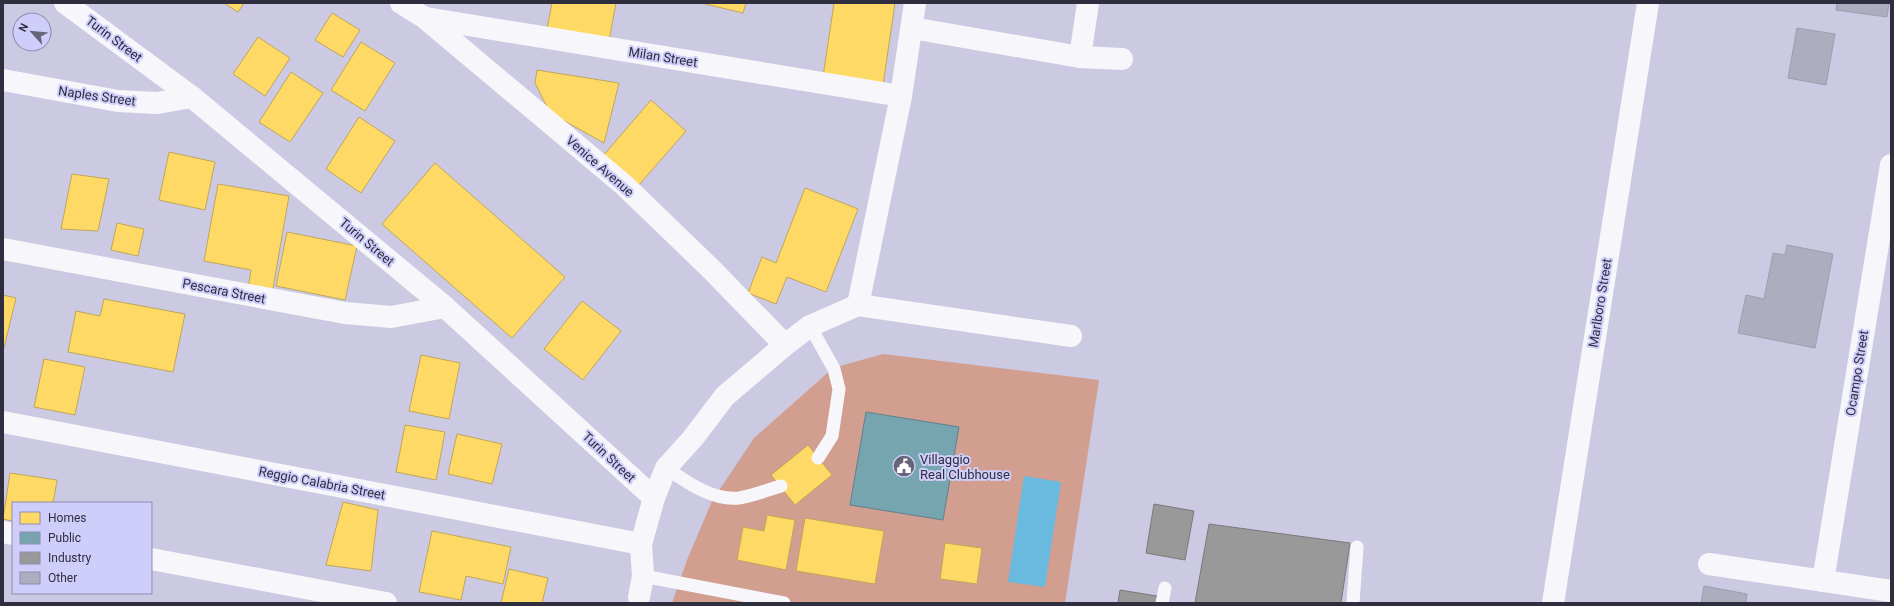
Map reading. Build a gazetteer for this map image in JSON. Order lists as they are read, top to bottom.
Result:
{
  "streets": {
    "street": [
      "Turin Street",
      "Milan Street",
      "Naples Street",
      "Venice Avenue",
      "Pescara Street",
      "Marlboro Street",
      "Ocampo Street",
      "Reggio Calabria Street"
    ]
  },
  "crossings": [
    ["Turin Street", "Naples Street"],
    ["Turin Street", "Pescara Street"],
    ["Milan Street", "Venice Avenue"]
  ],
  "places": {
    "public building": ["Villaggio Real Clubhouse"]
  },
  "legend": [
    "Homes",
    "Public",
    "Industry",
    "Other"
  ],
  "north": "top left"
}
